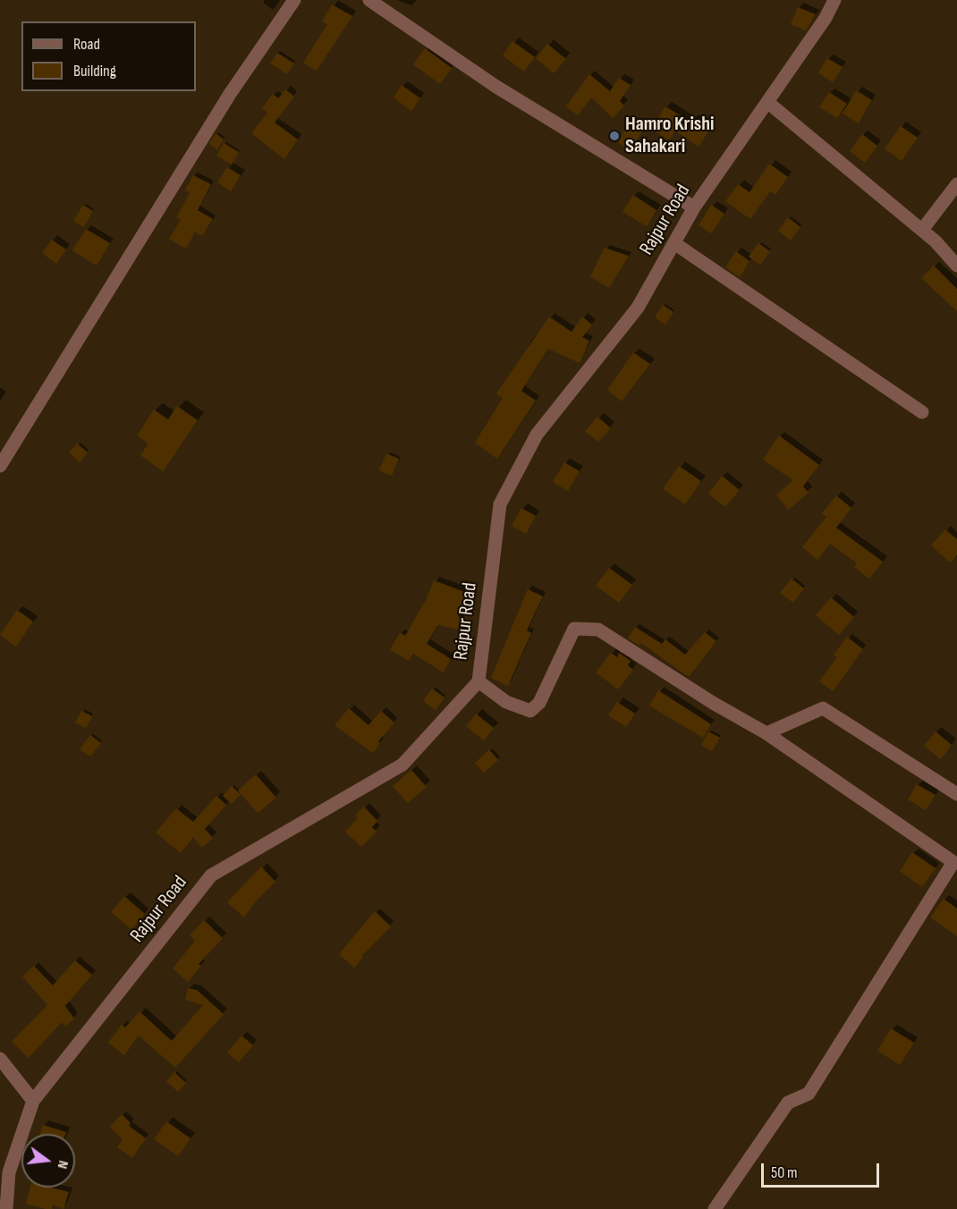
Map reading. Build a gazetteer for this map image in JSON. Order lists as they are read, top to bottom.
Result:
{
  "streets": {
    "street": ["Rajpur Road"]
  },
  "places": ["Hamro Krishi Sahakari"],
  "legend": ["Road", "Building"],
  "scale_bar": "50 m",
  "north": "right"
}
